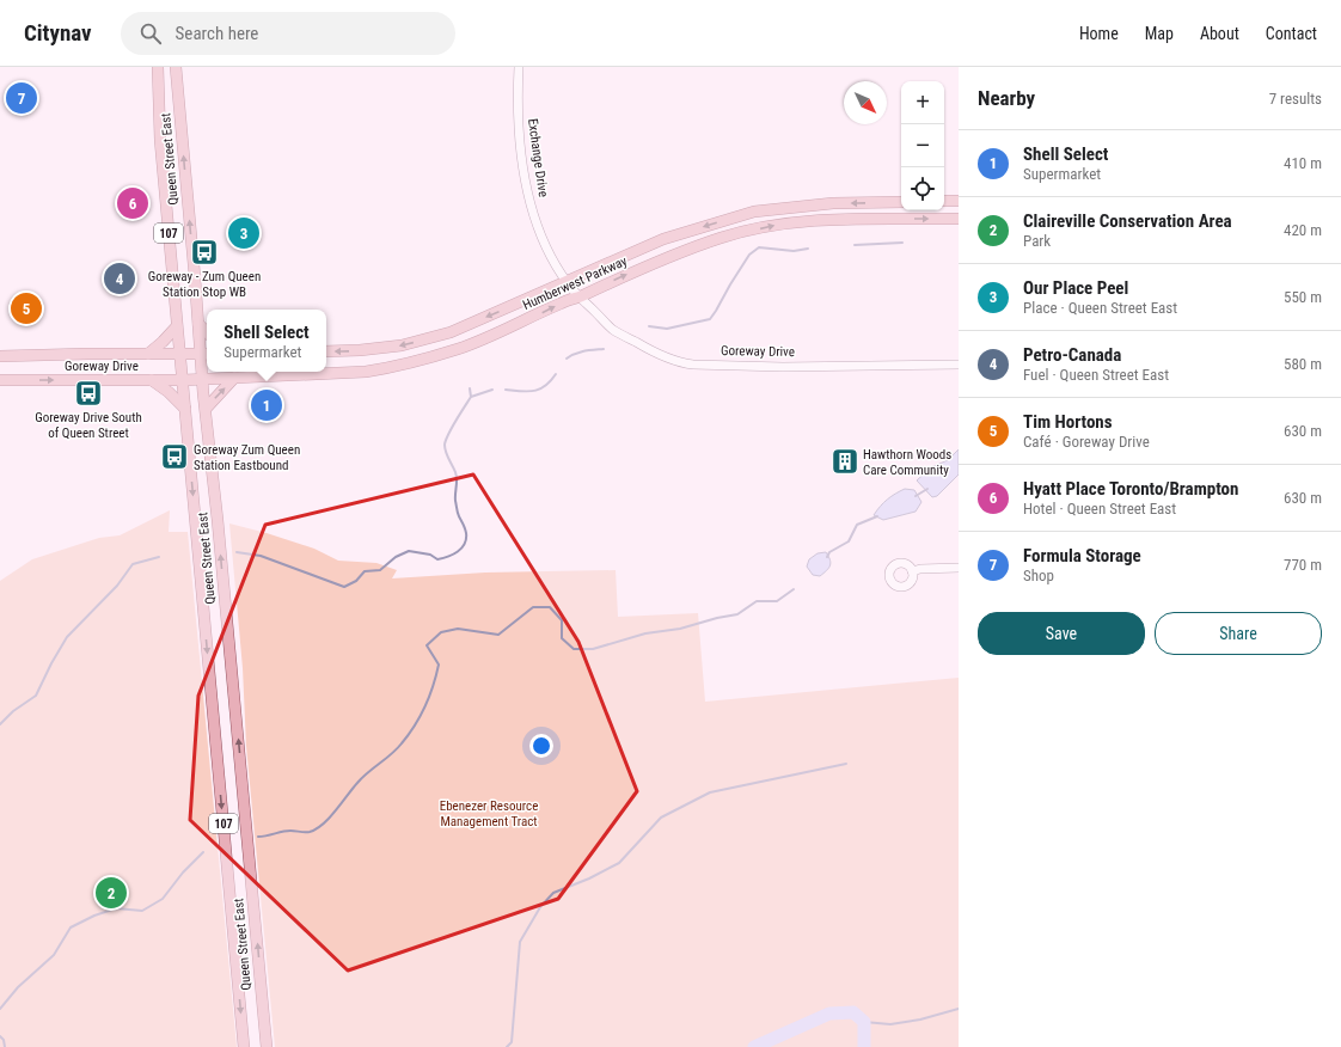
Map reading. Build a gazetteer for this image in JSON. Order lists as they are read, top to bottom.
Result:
{
  "streets": {
    "main road": [
      "Queen Street East",
      "107",
      "Humberwest Parkway",
      "Goreway Drive"
    ],
    "street": ["Exchange Drive"]
  },
  "crossings": [
    ["Exchange Drive", "Humberwest Parkway"],
    ["Exchange Drive", "Goreway Drive"],
    ["Queen Street East", "Humberwest Parkway"],
    ["Queen Street East", "Goreway Drive"],
    ["Humberwest Parkway", "Goreway Drive"]
  ],
  "parks": ["Ebenezer Resource Management Tract"],
  "places": {
    "bus stop": ["Goreway - Zum Queen Station Stop WB", "Goreway Drive South of Queen Street", "Goreway Zum Queen Station Eastbound"],
    "building": ["Hawthorn Woods Care Community"]
  },
  "north": "bottom right",
  "page": {
    "header": "Citynav",
    "search": "Search here",
    "nav": [
      "Home",
      "Map",
      "About",
      "Contact"
    ],
    "heading": ["Nearby", "7 results"],
    "pins": [
      "7",
      "6",
      "3",
      "4",
      "5",
      "1",
      "2"
    ],
    "map_buttons": ["+", "−"],
    "list": [
      {
        "mark": "1",
        "name": "Shell Select",
        "note": "Supermarket",
        "value": "410 m"
      },
      {
        "mark": "2",
        "name": "Claireville Conservation Area",
        "note": "Park",
        "value": "420 m"
      },
      {
        "mark": "3",
        "name": "Our Place Peel",
        "note": "Place · Queen Street East",
        "value": "550 m"
      },
      {
        "mark": "4",
        "name": "Petro-Canada",
        "note": "Fuel · Queen Street East",
        "value": "580 m"
      },
      {
        "mark": "5",
        "name": "Tim Hortons",
        "note": "Café · Goreway Drive",
        "value": "630 m"
      },
      {
        "mark": "6",
        "name": "Hyatt Place Toronto/Brampton",
        "note": "Hotel · Queen Street East",
        "value": "630 m"
      },
      {
        "mark": "7",
        "name": "Formula Storage",
        "note": "Shop",
        "value": "770 m"
      }
    ],
    "popup": ["Shell Select", "Supermarket"],
    "buttons": ["Save", "Share"]
  }
}
